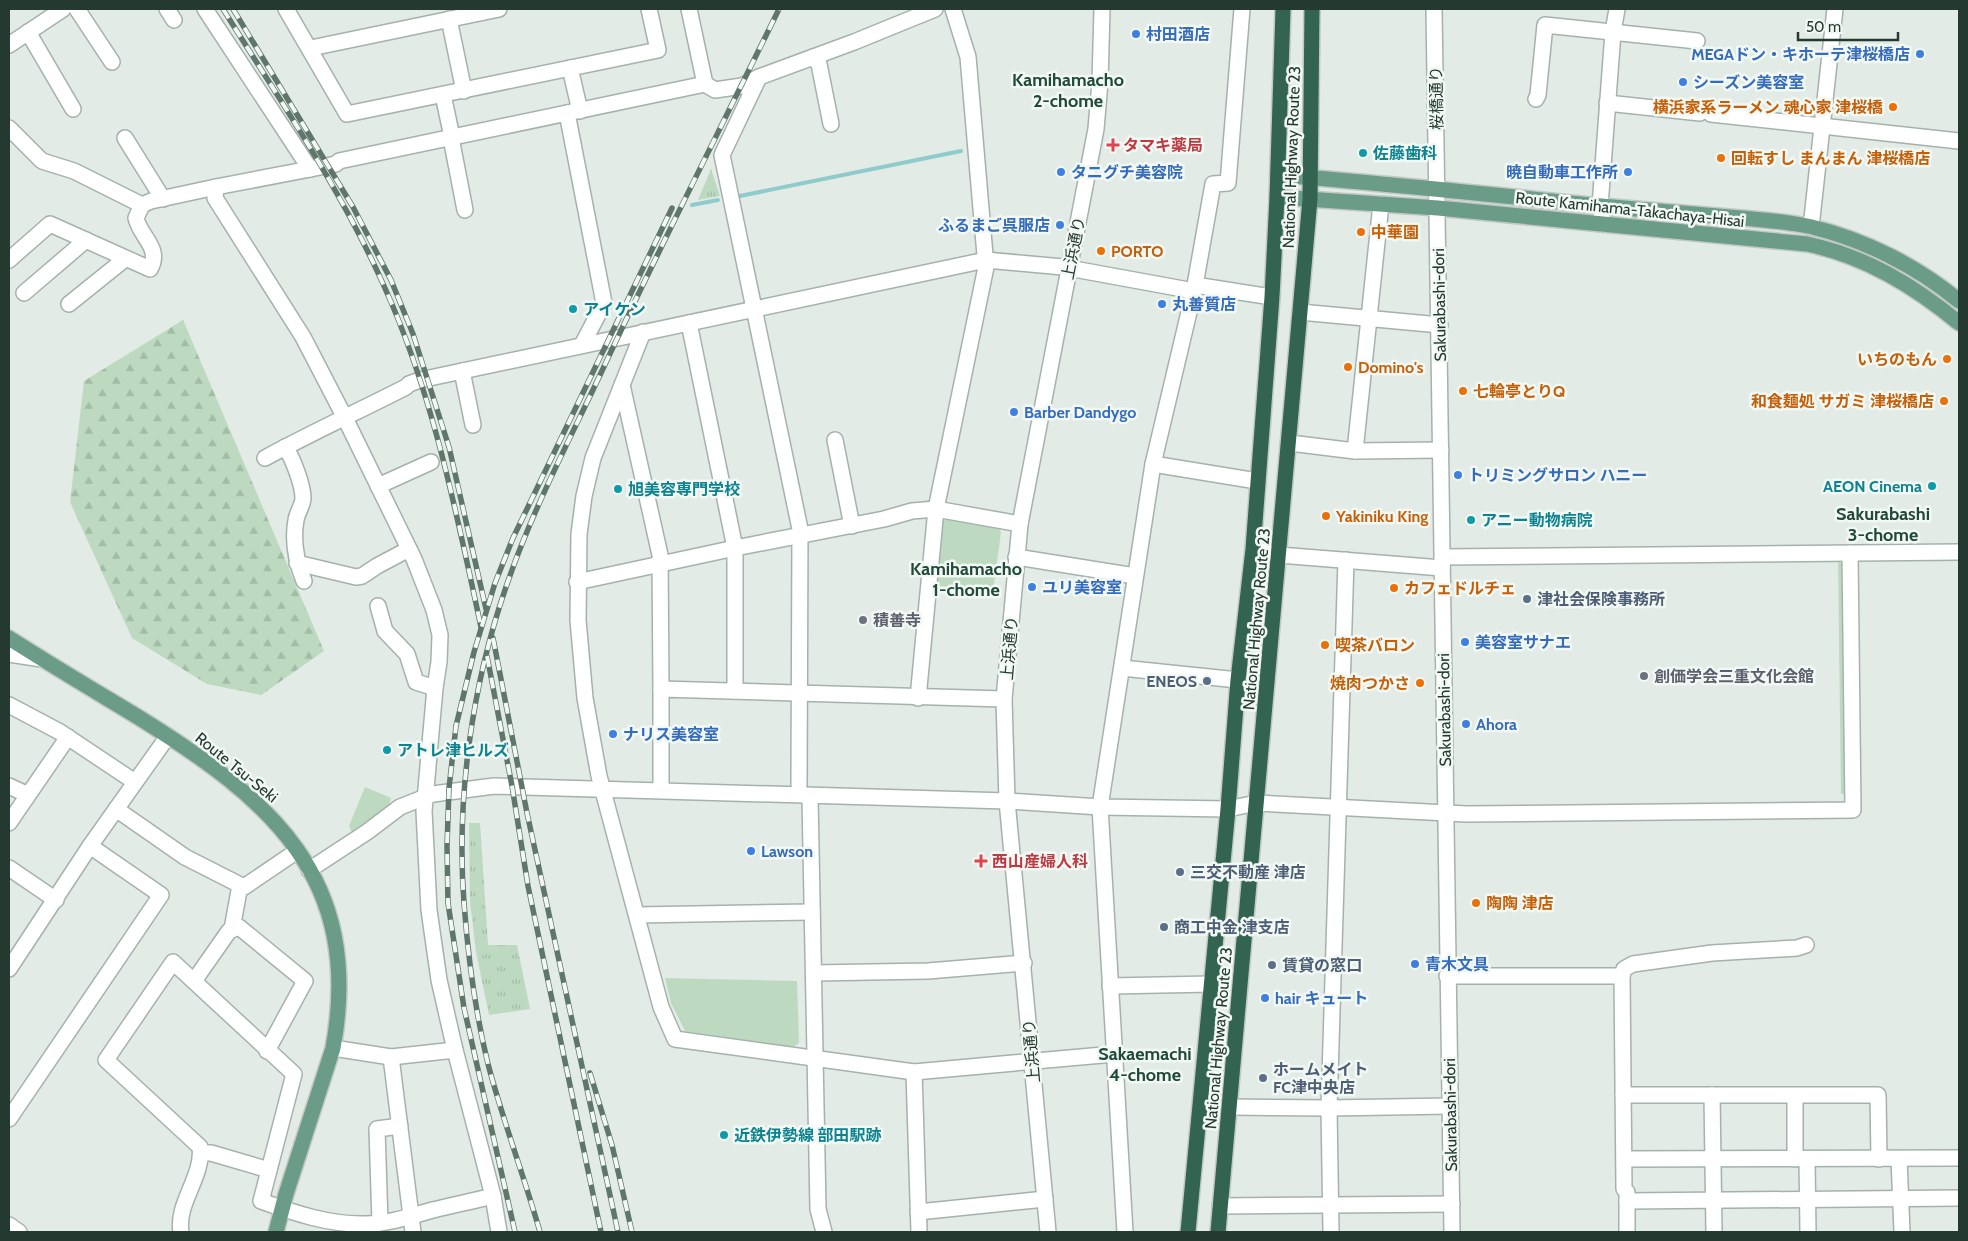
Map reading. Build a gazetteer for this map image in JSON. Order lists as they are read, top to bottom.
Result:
{
  "streets": {
    "highway": ["National Highway Route 23"],
    "main road": ["Route Kamihama-Takachaya-Hisai", "Route Tsu-Seki"],
    "street": ["桜橋通り", "上浜通り", "Sakurabashi-dori"]
  },
  "crossings": [
    ["桜橋通り", "Route Kamihama-Takachaya-Hisai"],
    ["桜橋通り", "Sakurabashi-dori"],
    ["National Highway Route 23", "Route Kamihama-Takachaya-Hisai"],
    ["Route Kamihama-Takachaya-Hisai", "Sakurabashi-dori"]
  ],
  "districts": [
    "Kamihamacho 2-chome",
    "Sakurabashi 3-chome",
    "Kamihamacho 1-chome",
    "Sakaemachi 4-chome"
  ],
  "places": {
    "other": [
      "村田酒店",
      "MEGAドン・キホーテ津桜橋店",
      "シーズン美容室",
      "横浜家系ラーメン 魂心家 津桜橋",
      "佐藤歯科",
      "回転すし まんまん 津桜橋店",
      "タニグチ美容院",
      "暁自動車工作所",
      "ふるまご呉服店",
      "中華園",
      "PORTO",
      "丸善質店",
      "アイケン",
      "いちのもん",
      "Domino's",
      "七輪亭とりQ",
      "和食麺処 サガミ 津桜橋店",
      "Barber Dandygo",
      "トリミングサロン ハニー",
      "AEON Cinema",
      "旭美容専門学校",
      "Yakiniku King",
      "アニー動物病院",
      "ユリ美容室",
      "カフェドルチェ",
      "津社会保険事務所",
      "積善寺",
      "美容室サナエ",
      "喫茶バロン",
      "創価学会三重文化会館",
      "ENEOS",
      "焼肉つかさ",
      "Ahora",
      "ナリス美容室",
      "アトレ津ヒルズ",
      "Lawson",
      "三交不動産 津店",
      "陶陶 津店",
      "商工中金 津支店",
      "青木文具",
      "賃貸の窓口",
      "hair キュート",
      "ホームメイト FC津中央店",
      "近鉄伊勢線 部田駅跡"
    ],
    "health": ["タマキ薬局", "西山産婦人科"]
  },
  "scale_bar": "50 m"
}
